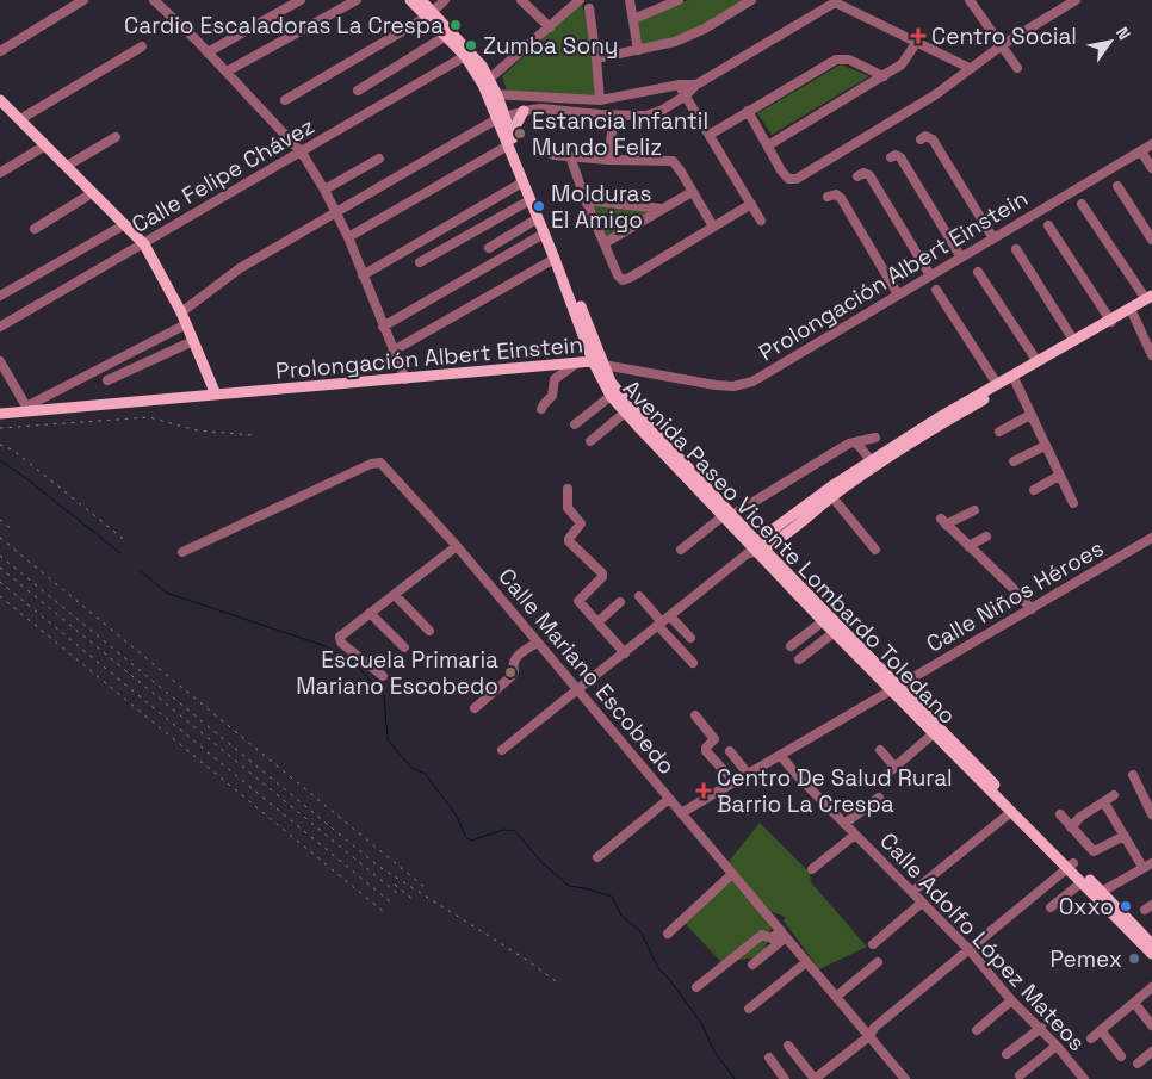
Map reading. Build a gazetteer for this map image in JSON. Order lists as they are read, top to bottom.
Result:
{
  "streets": {
    "main road": ["Prolongación Albert Einstein", "Avenida Paseo Vicente Lombardo Toledano"],
    "street": [
      "Calle Felipe Chávez",
      "Calle Niños Héroes",
      "Calle Mariano Escobedo",
      "Calle Adolfo López Mateos"
    ]
  },
  "crossings": [
    ["Calle Felipe Chávez", "Avenida Paseo Vicente Lombardo Toledano"],
    ["Prolongación Albert Einstein", "Avenida Paseo Vicente Lombardo Toledano"],
    ["Avenida Paseo Vicente Lombardo Toledano", "Calle Niños Héroes"],
    ["Calle Niños Héroes", "Calle Mariano Escobedo"],
    ["Calle Niños Héroes", "Calle Adolfo López Mateos"]
  ],
  "places": {
    "other": [
      "Cardio Escaladoras La Crespa",
      "Zumba Sony",
      "Estancia Infantil Mundo Feliz",
      "Molduras El Amigo",
      "Escuela Primaria Mariano Escobedo",
      "Oxxo",
      "Pemex"
    ],
    "health": ["Centro Social", "Centro De Salud Rural Barrio La Crespa"]
  },
  "north": "top right"
}
